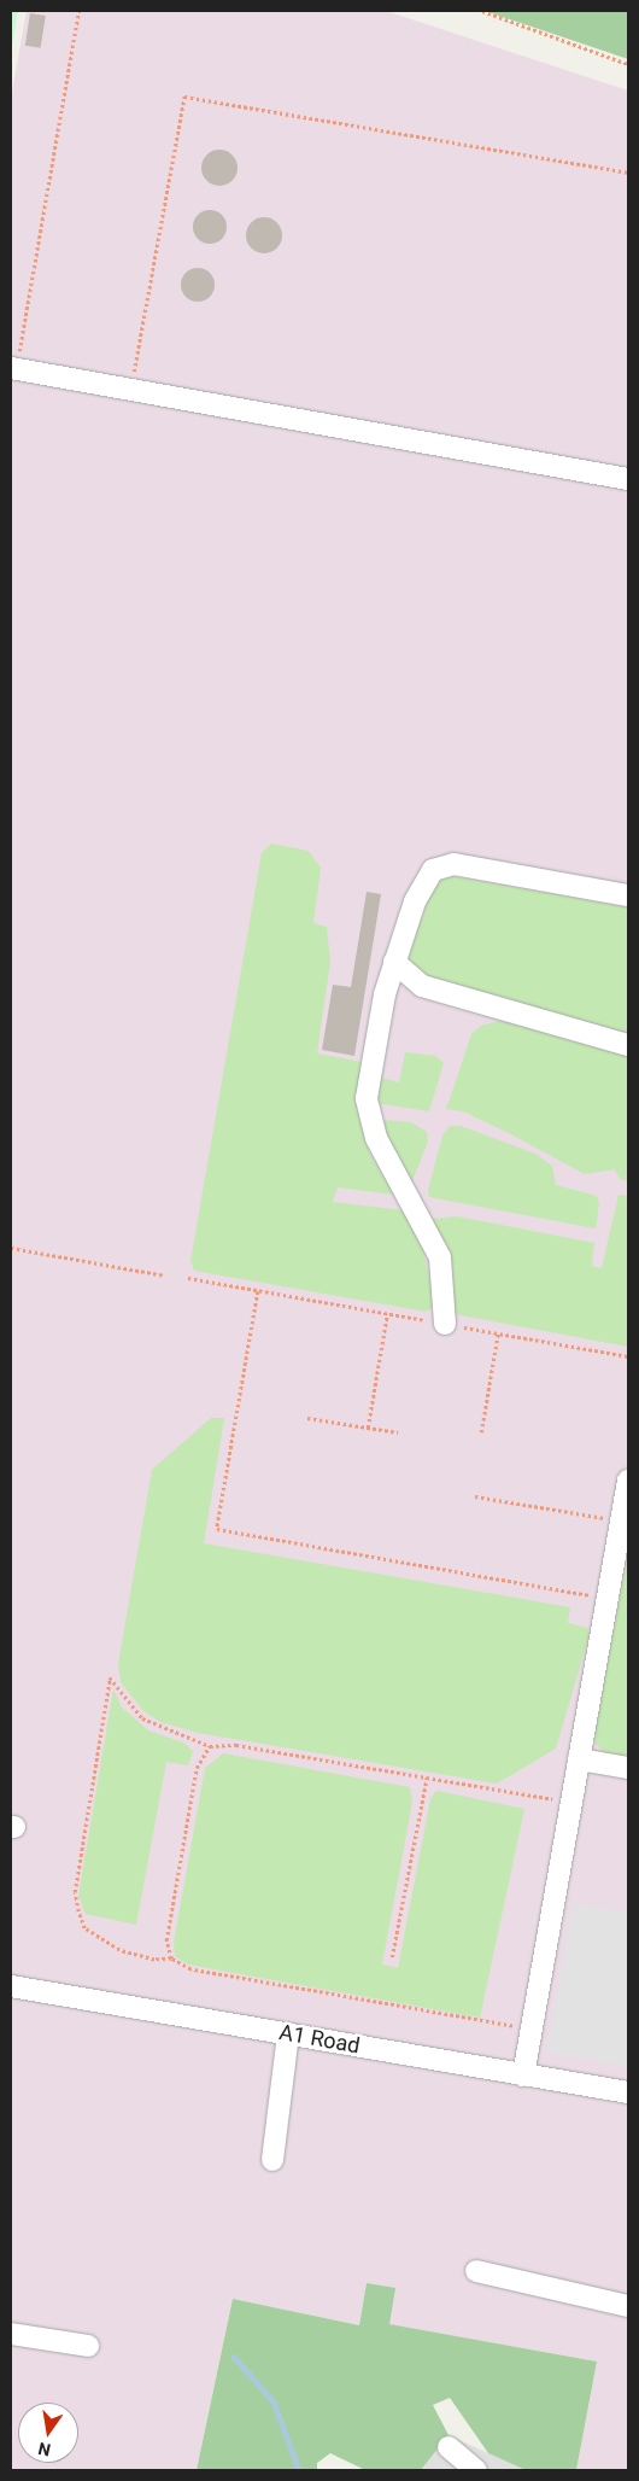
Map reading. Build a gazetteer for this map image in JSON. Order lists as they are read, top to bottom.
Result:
{
  "streets": {
    "street": ["A1 Road"]
  },
  "north": "bottom"
}
